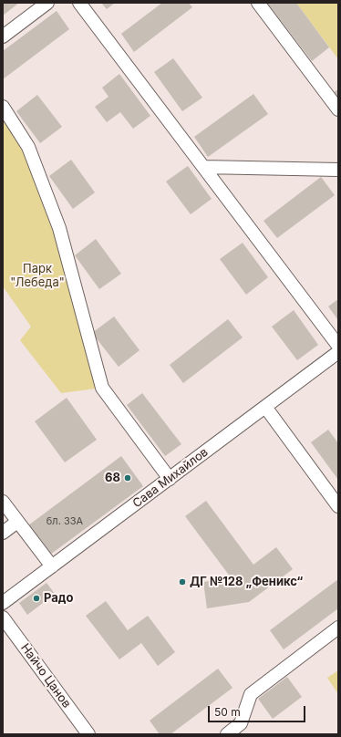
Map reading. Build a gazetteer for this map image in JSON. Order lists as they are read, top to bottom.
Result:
{
  "streets": {
    "street": ["Сава Михайлов", "Найчо Цанов"]
  },
  "parks": ["Парк \"Лебеда\""],
  "places": ["68", "ДГ №128 „Феникс“", "Радо"],
  "house_numbers": ["бл. 33А"],
  "scale_bar": "50 m"
}
